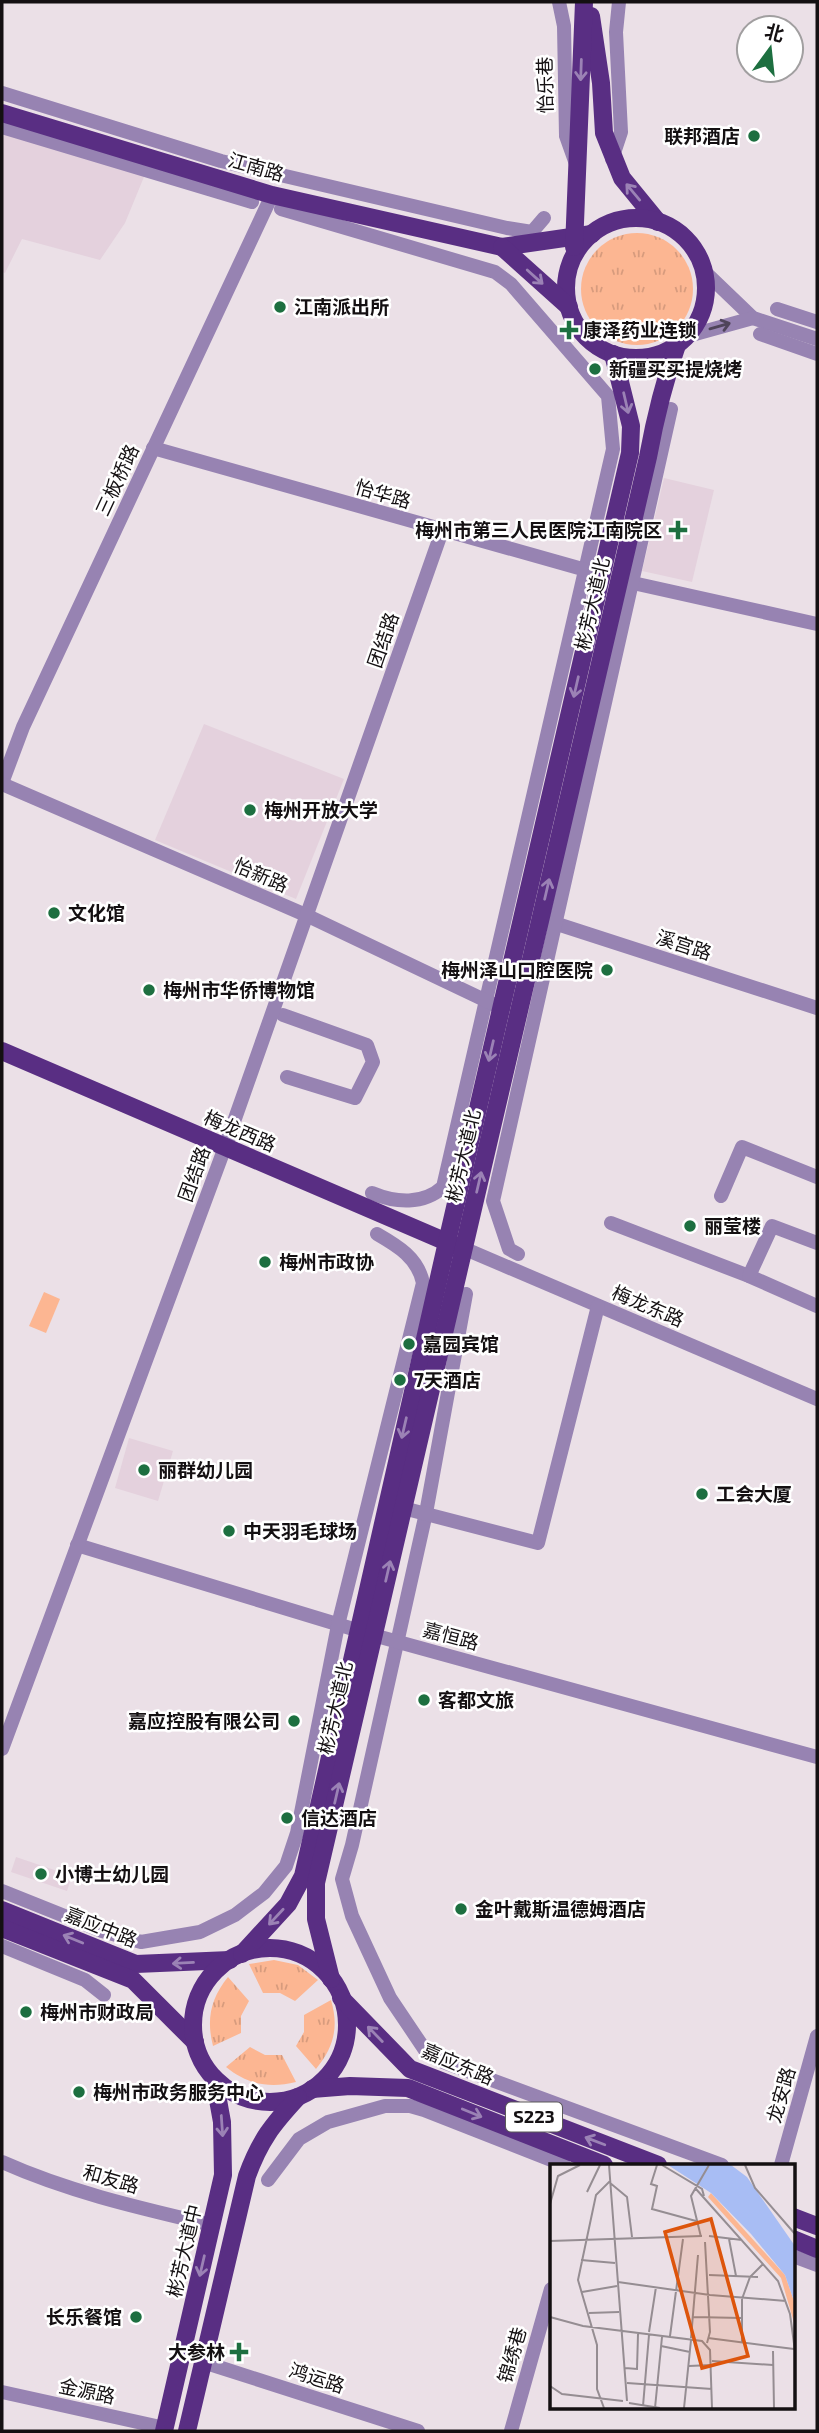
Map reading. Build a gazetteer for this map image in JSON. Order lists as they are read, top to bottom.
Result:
{
  "streets": {
    "main road": [
      "江南路",
      "彬芳大道北",
      "梅龙西路",
      "嘉应中路",
      "嘉应东路",
      "S223",
      "彬芳大道中"
    ],
    "street": [
      "怡乐巷",
      "三板桥路",
      "怡华路",
      "团结路",
      "怡新路",
      "溪宫路",
      "梅龙东路",
      "嘉恒路",
      "龙安路",
      "和友路",
      "锦绣巷",
      "鸿运路",
      "金源路"
    ]
  },
  "crossings": [
    ["江南路", "三板桥路"],
    ["江南路", "彬芳大道北"],
    ["三板桥路", "怡华路"],
    ["三板桥路", "怡新路"],
    ["怡华路", "彬芳大道北"],
    ["怡华路", "团结路"],
    ["彬芳大道北", "怡新路"],
    ["彬芳大道北", "溪宫路"],
    ["彬芳大道北", "梅龙西路"],
    ["彬芳大道北", "梅龙东路"],
    ["彬芳大道北", "嘉恒路"],
    ["彬芳大道北", "嘉应中路"],
    ["彬芳大道北", "嘉应东路"],
    ["彬芳大道北", "S223"],
    ["彬芳大道北", "彬芳大道中"],
    ["团结路", "怡新路"],
    ["团结路", "梅龙西路"],
    ["团结路", "嘉恒路"],
    ["梅龙西路", "梅龙东路"],
    ["嘉应中路", "嘉应东路"],
    ["嘉应中路", "S223"],
    ["嘉应中路", "彬芳大道中"],
    ["嘉应东路", "S223"],
    ["嘉应东路", "彬芳大道中"],
    ["S223", "彬芳大道中"],
    ["和友路", "彬芳大道中"],
    ["彬芳大道中", "金源路"]
  ],
  "places": {
    "other": [
      "联邦酒店",
      "江南派出所",
      "新疆买买提烧烤",
      "梅州开放大学",
      "文化馆",
      "梅州泽山口腔医院",
      "梅州市华侨博物馆",
      "丽莹楼",
      "梅州市政协",
      "嘉园宾馆",
      "7天酒店",
      "丽群幼儿园",
      "工会大厦",
      "中天羽毛球场",
      "客都文旅",
      "嘉应控股有限公司",
      "信达酒店",
      "小博士幼儿园",
      "金叶戴斯温德姆酒店",
      "梅州市财政局",
      "梅州市政务服务中心",
      "长乐餐馆"
    ],
    "health": ["康泽药业连锁", "梅州市第三人民医院江南院区", "大参林"]
  },
  "north": "top"
}
